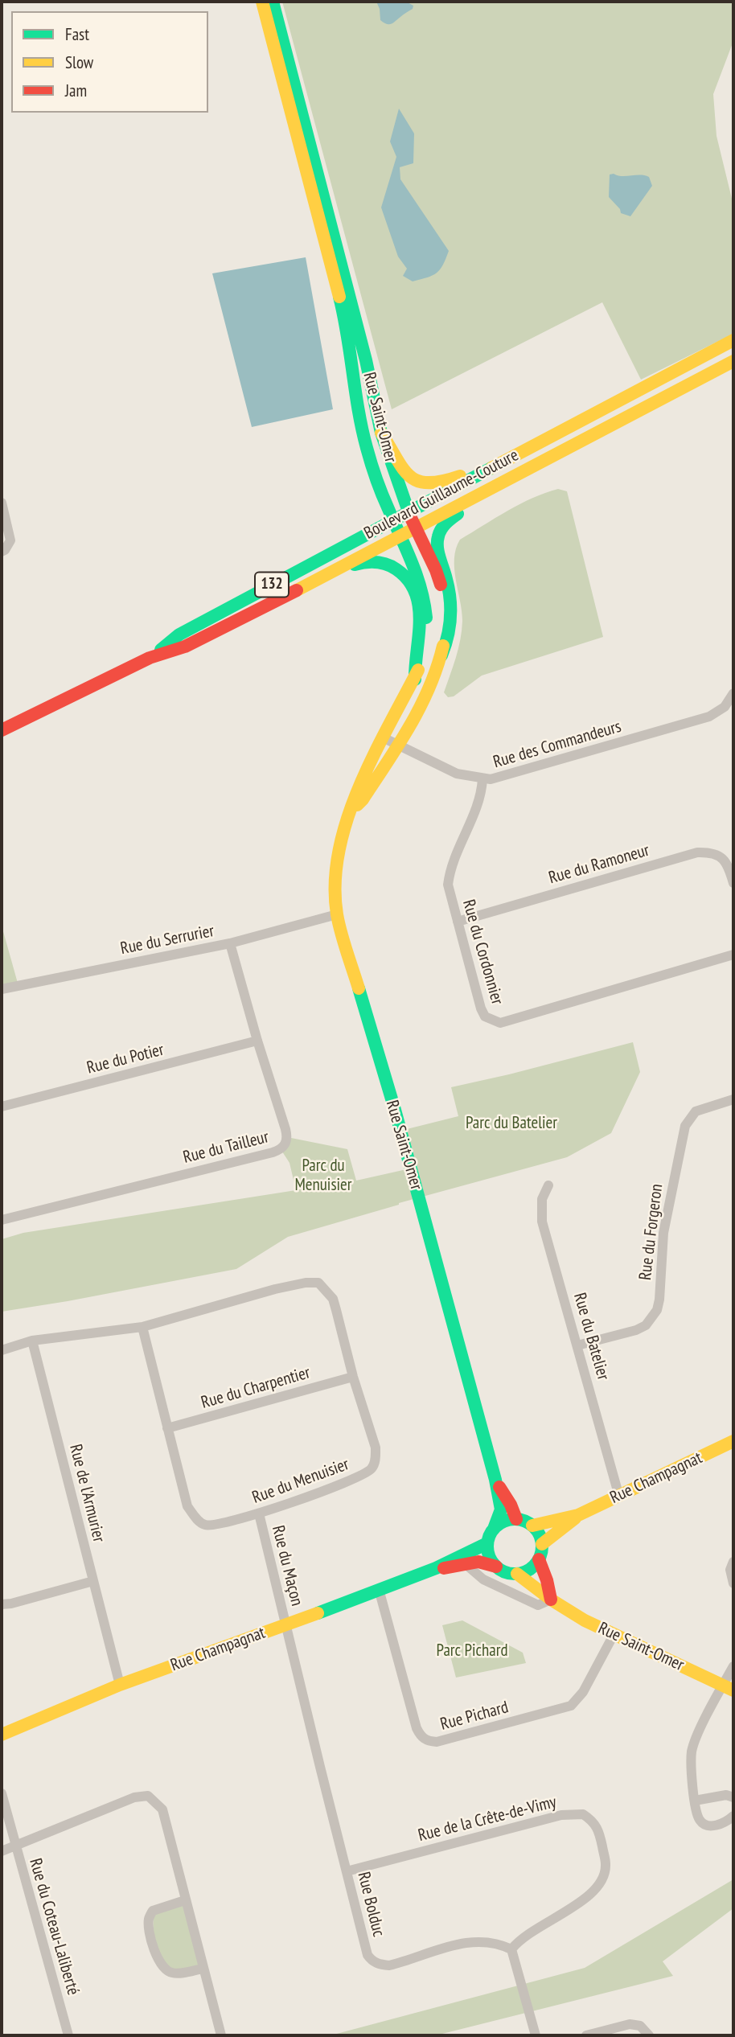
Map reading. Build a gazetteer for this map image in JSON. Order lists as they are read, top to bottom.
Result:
{
  "streets": {
    "street": [
      "Rue Saint-Omer",
      "Boulevard Guillaume-Couture",
      "132",
      "Rue des Commandeurs",
      "Rue du Ramoneur",
      "Rue du Serrurier",
      "Rue du Cordonnier",
      "Rue du Potier",
      "Rue du Tailleur",
      "Rue du Forgeron",
      "Rue du Batelier",
      "Rue du Charpentier",
      "Rue Champagnat",
      "Rue du Menuisier",
      "Rue de l'Armurier",
      "Rue du Maçon",
      "Rue Pichard",
      "Rue de la Crête-de-Vimy",
      "Rue Bolduc",
      "Rue du Coteau-Laliberté"
    ]
  },
  "crossings": [
    ["Rue Saint-Omer", "Boulevard Guillaume-Couture"],
    ["Rue Saint-Omer", "Rue des Commandeurs"],
    ["Rue Saint-Omer", "Rue du Serrurier"],
    ["Rue Saint-Omer", "Rue Champagnat"],
    ["Rue Saint-Omer", "Rue Pichard"],
    ["Rue des Commandeurs", "Rue du Cordonnier"],
    ["Rue du Ramoneur", "Rue du Cordonnier"],
    ["Rue du Serrurier", "Rue du Tailleur"],
    ["Rue du Potier", "Rue du Tailleur"],
    ["Rue du Forgeron", "Rue du Batelier"],
    ["Rue du Batelier", "Rue Champagnat"],
    ["Rue du Charpentier", "Rue du Menuisier"],
    ["Rue Champagnat", "Rue de l'Armurier"],
    ["Rue Champagnat", "Rue du Maçon"],
    ["Rue Champagnat", "Rue Pichard"],
    ["Rue Champagnat", "Rue Bolduc"],
    ["Rue du Menuisier", "Rue de l'Armurier"],
    ["Rue du Menuisier", "Rue du Maçon"],
    ["Rue du Maçon", "Rue Bolduc"],
    ["Rue de la Crête-de-Vimy", "Rue Bolduc"]
  ],
  "parks": ["Parc du Batelier", "Parc du Menuisier", "Parc Pichard"],
  "legend": ["Fast", "Slow", "Jam"]
}
